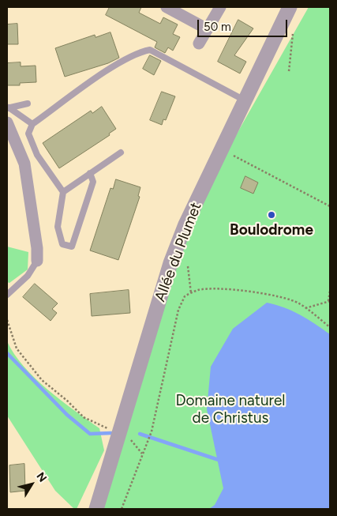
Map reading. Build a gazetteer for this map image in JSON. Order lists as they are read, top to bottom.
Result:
{
  "streets": {
    "street": ["Allée du Plumet"]
  },
  "parks": ["Domaine naturel de Christus"],
  "places": ["Boulodrome"],
  "scale_bar": "50 m",
  "north": "top right"
}
